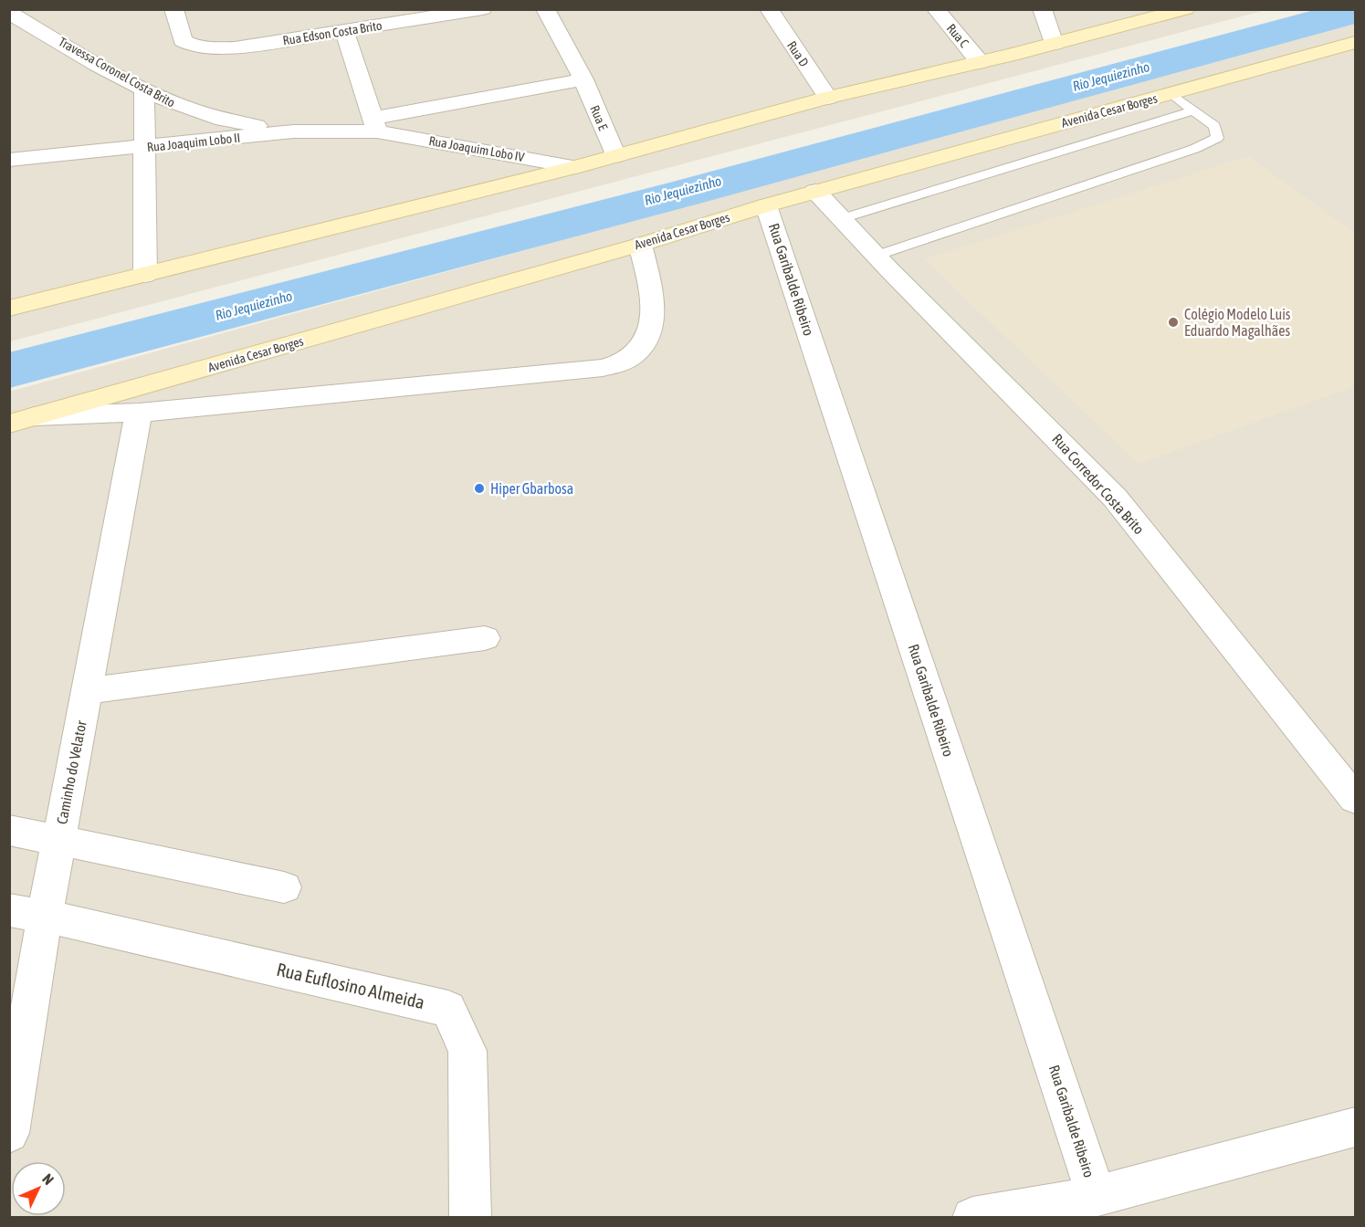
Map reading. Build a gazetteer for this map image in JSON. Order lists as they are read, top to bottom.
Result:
{
  "streets": {
    "main road": ["Avenida Cesar Borges"],
    "street": [
      "Rua Edson Costa Brito",
      "Rua C",
      "Rua D",
      "Travessa Coronel Costa Brito",
      "Rua E",
      "Rua Joaquim Lobo II",
      "Rua Joaquim Lobo IV",
      "Rua Garibalde Ribeiro",
      "Rua Corredor Costa Brito",
      "Caminho do Velator",
      "Rua Euflosino Almeida"
    ]
  },
  "crossings": [
    ["Travessa Coronel Costa Brito", "Rua Joaquim Lobo II"],
    ["Avenida Cesar Borges", "Rua Garibalde Ribeiro"],
    ["Avenida Cesar Borges", "Rua Corredor Costa Brito"],
    ["Rua Joaquim Lobo II", "Rua Joaquim Lobo IV"],
    ["Caminho do Velator", "Rua Euflosino Almeida"]
  ],
  "water": ["Rio Jequiezinho"],
  "places": ["Colégio Modelo Luis Eduardo Magalhães", "Hiper Gbarbosa"],
  "north": "top right"
}
